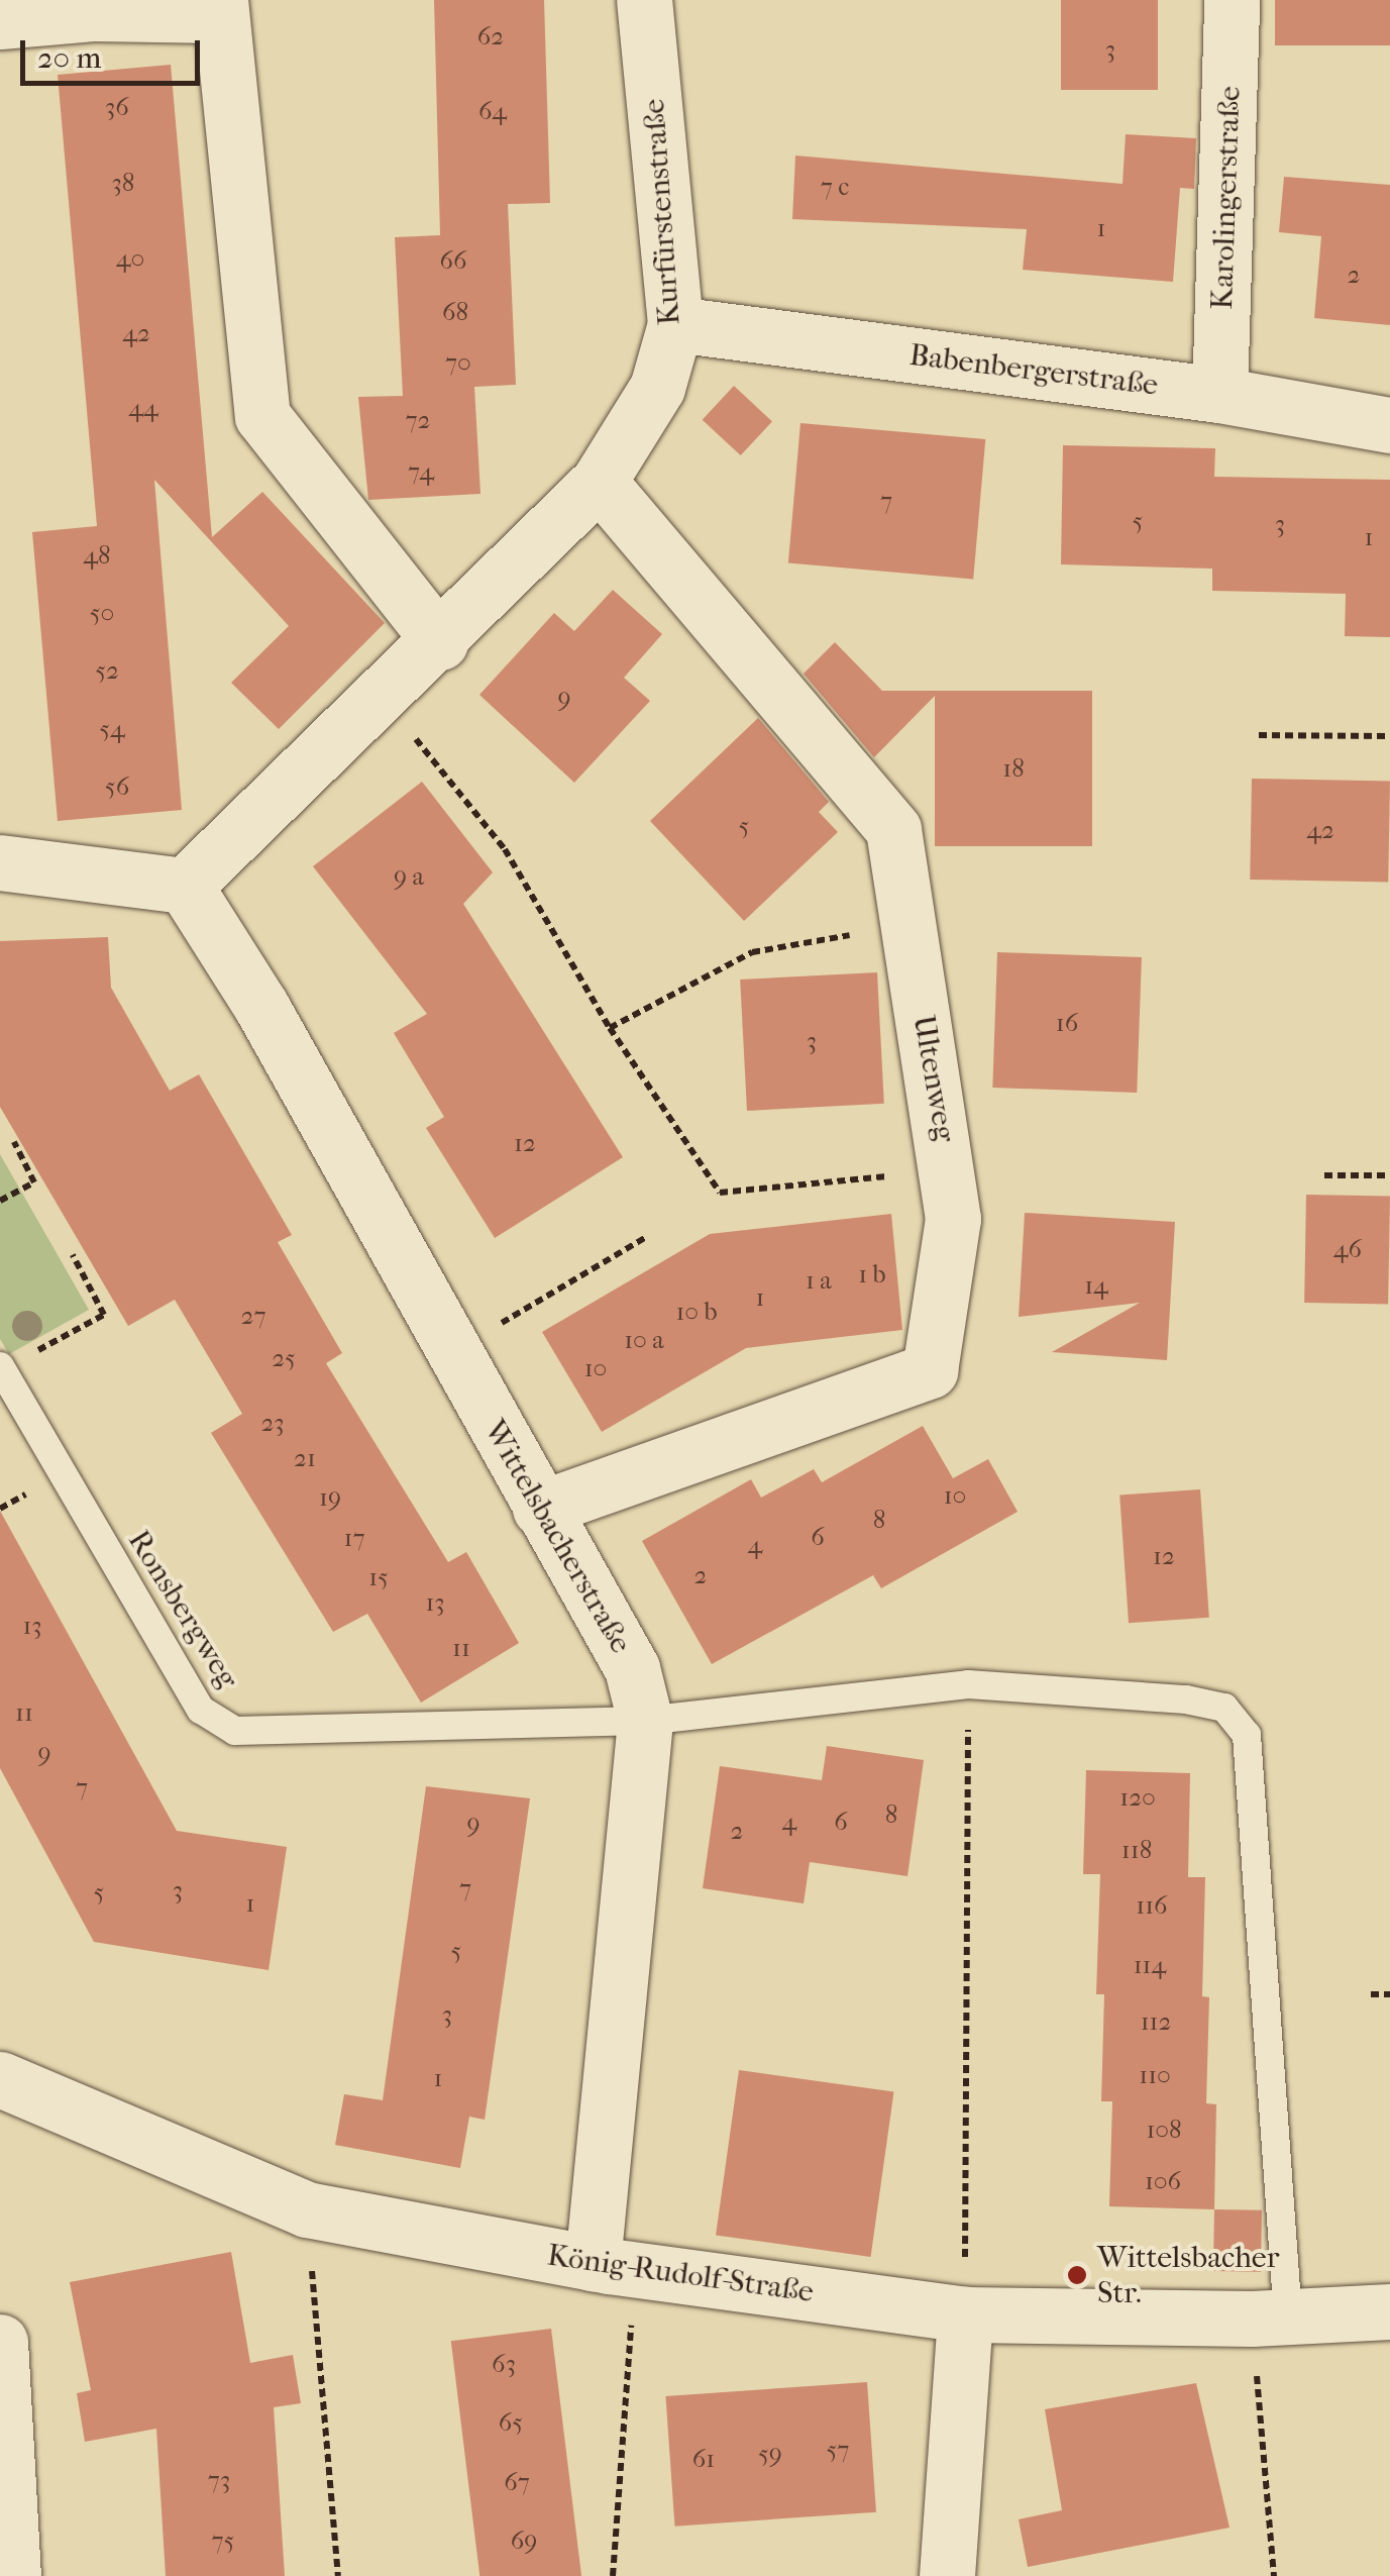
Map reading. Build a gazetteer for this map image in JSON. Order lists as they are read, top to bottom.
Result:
{
  "streets": {
    "street": [
      "Karolingerstraße",
      "Kurfürstenstraße",
      "Babenbergerstraße",
      "Ultenweg",
      "Wittelsbacherstraße",
      "König-Rudolf-Straße"
    ],
    "lane": ["Ronsbergweg"]
  },
  "crossings": [
    ["Karolingerstraße", "Babenbergerstraße"],
    ["Kurfürstenstraße", "Babenbergerstraße"],
    ["Kurfürstenstraße", "Ultenweg"],
    ["Kurfürstenstraße", "Wittelsbacherstraße"],
    ["Ultenweg", "Wittelsbacherstraße"],
    ["Wittelsbacherstraße", "Ronsbergweg"],
    ["Wittelsbacherstraße", "König-Rudolf-Straße"],
    ["Ronsbergweg", "König-Rudolf-Straße"]
  ],
  "places": ["Wittelsbacher Str."],
  "house_numbers": [
    "62",
    "3",
    "36",
    "64",
    "38",
    "7 c",
    "1",
    "40",
    "66",
    "2",
    "68",
    "42",
    "70",
    "44",
    "72",
    "74",
    "7",
    "5",
    "3",
    "1",
    "48",
    "50",
    "52",
    "9",
    "54",
    "18",
    "56",
    "5",
    "42",
    "9 a",
    "16",
    "3",
    "12",
    "46",
    "1 b",
    "1 a",
    "14",
    "1",
    "10 b",
    "27",
    "10 a",
    "25",
    "10",
    "23",
    "21",
    "10",
    "19",
    "8",
    "6",
    "17",
    "4",
    "12",
    "2",
    "15",
    "13",
    "13",
    "11",
    "11",
    "9",
    "7",
    "120",
    "8",
    "4",
    "6",
    "9",
    "2",
    "118",
    "7",
    "3",
    "5",
    "1",
    "116",
    "5",
    "114",
    "3",
    "112",
    "110",
    "1",
    "108",
    "106",
    "63",
    "65",
    "57",
    "59",
    "61",
    "73",
    "67",
    "75",
    "69"
  ],
  "scale_bar": "20 m"
}
